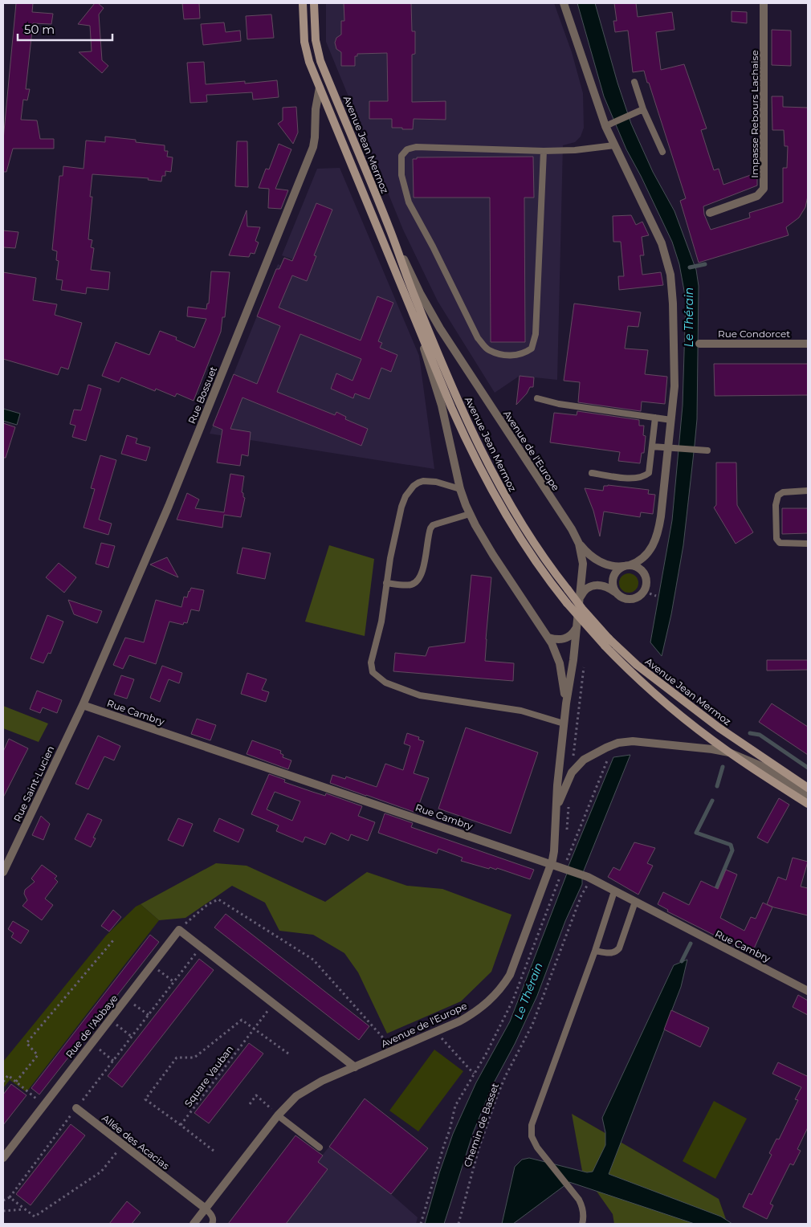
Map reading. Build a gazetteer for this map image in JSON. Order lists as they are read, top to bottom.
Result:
{
  "streets": {
    "main road": ["Avenue Jean Mermoz"],
    "street": [
      "Impasse Rebours Lachaise",
      "Rue Condorcet",
      "Rue Bossuet",
      "Avenue de l'Europe",
      "Rue Cambry",
      "Rue Saint-Lucien",
      "Rue de l'Abbaye",
      "Allée des Acacias"
    ],
    "path": ["Square Vauban", "Chemin de Basset"]
  },
  "crossings": [
    ["Avenue Jean Mermoz", "Rue Bossuet"],
    ["Avenue Jean Mermoz", "Avenue de l'Europe"],
    ["Rue Bossuet", "Rue Cambry"],
    ["Rue Bossuet", "Rue Saint-Lucien"],
    ["Avenue de l'Europe", "Rue Cambry"],
    ["Avenue de l'Europe", "Allée des Acacias"],
    ["Rue Cambry", "Rue Saint-Lucien"],
    ["Rue Cambry", "Chemin de Basset"]
  ],
  "water": ["Le Thérain"],
  "scale_bar": "50 m"
}
